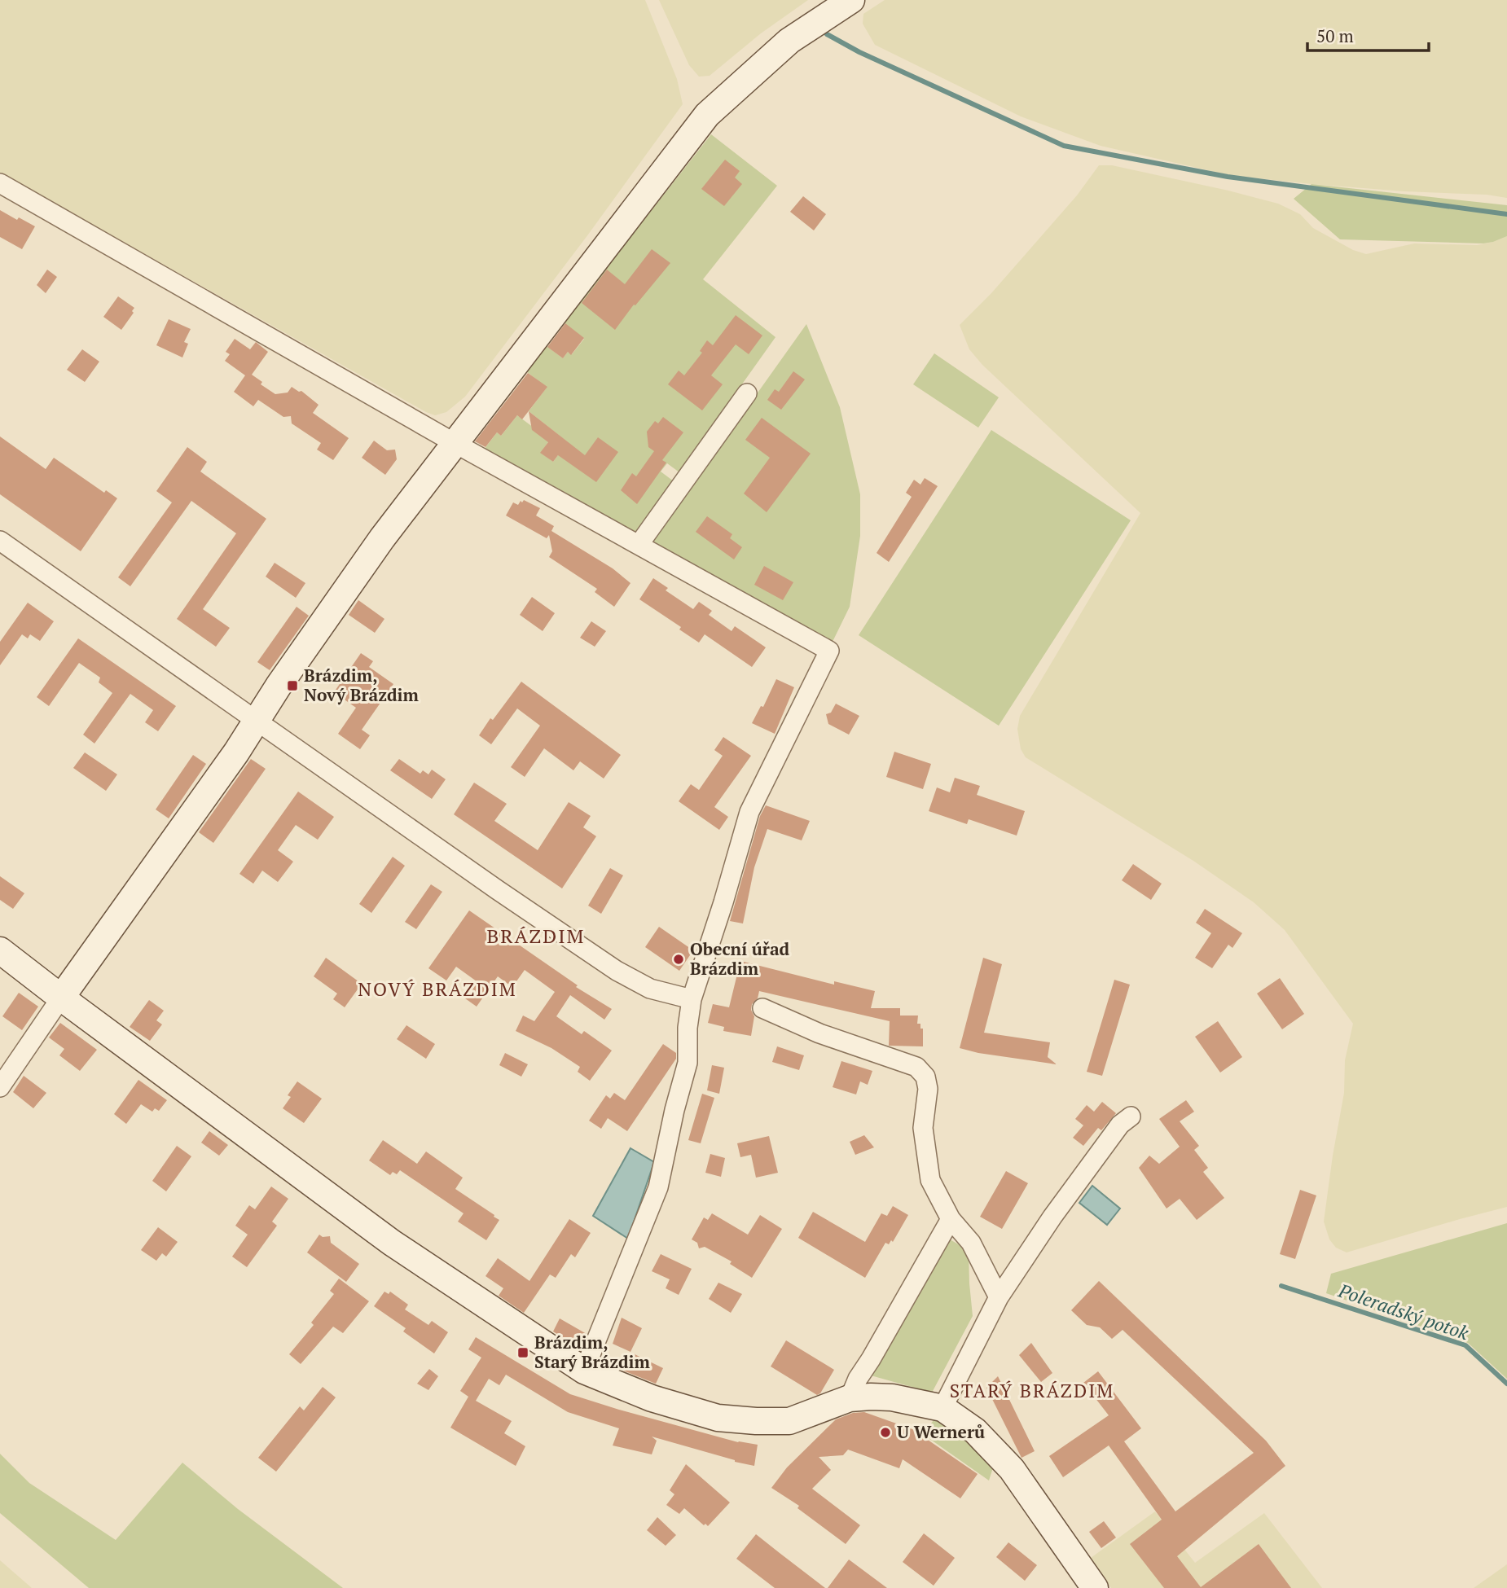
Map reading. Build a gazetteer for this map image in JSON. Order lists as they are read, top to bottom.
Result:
{
  "districts": ["BRÁZDIM", "NOVÝ BRÁZDIM", "STARÝ BRÁZDIM"],
  "water": ["Poleradský potok"],
  "places": {
    "transit": ["Brázdim, Nový Brázdim", "Brázdim, Starý Brázdim"],
    "other": ["Obecní úřad Brázdim", "U Wernerů"]
  },
  "scale_bar": "50 m"
}
